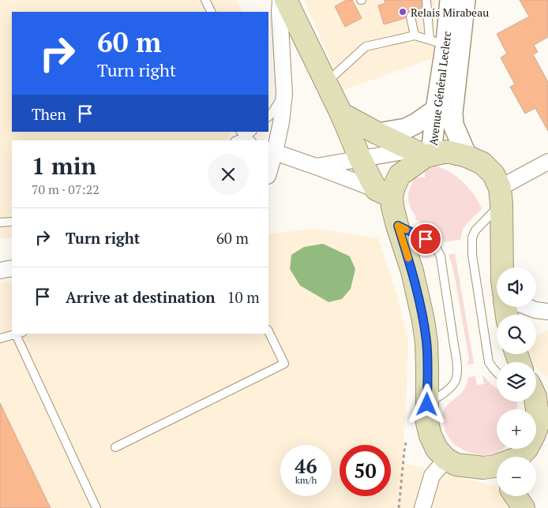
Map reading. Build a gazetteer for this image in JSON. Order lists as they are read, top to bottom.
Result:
{
  "streets": {
    "street": ["Avenue Général Leclerc"]
  },
  "places": ["Relais Mirabeau"],
  "page": {
    "turn": ["60 m", "Turn right"],
    "then": "Then",
    "heading": ["1 min", "70 m · 07:22"],
    "list": [
      {
        "name": "Turn right",
        "value": "60 m"
      },
      {
        "name": "Arrive at destination",
        "value": "10 m"
      }
    ],
    "map_buttons": ["+", "−"],
    "speed": "46 km/h",
    "limit": "50"
  }
}
